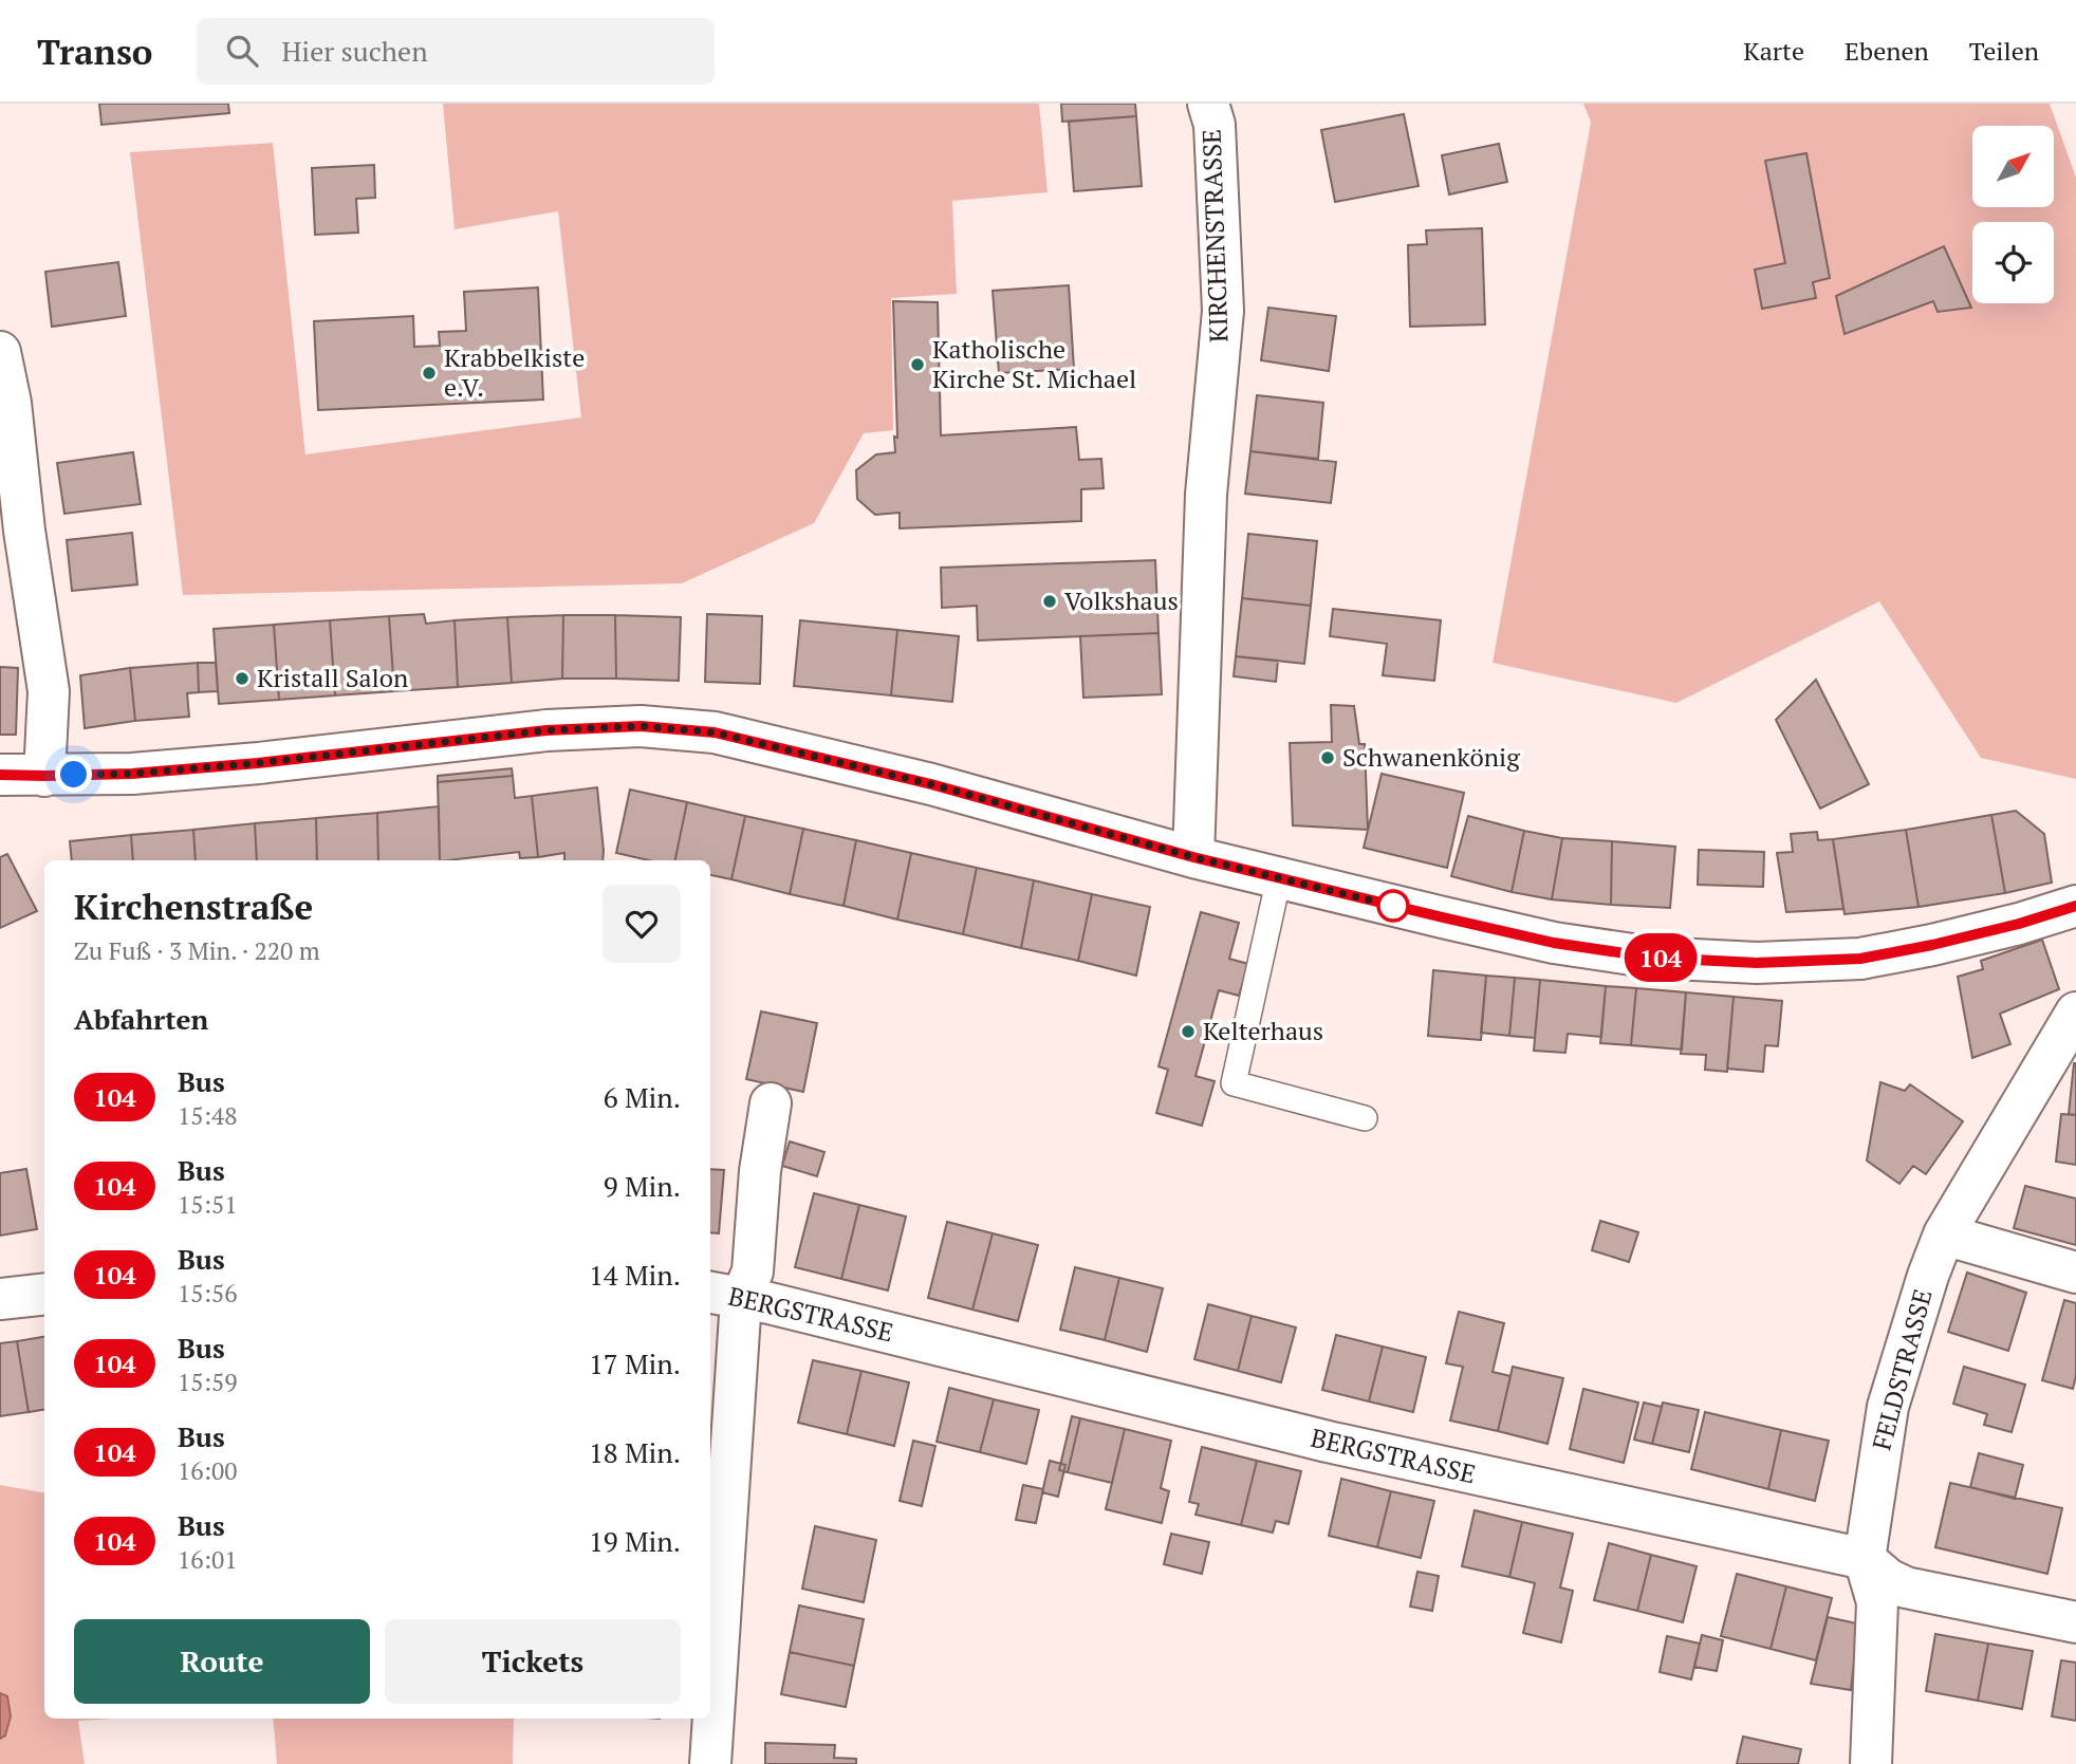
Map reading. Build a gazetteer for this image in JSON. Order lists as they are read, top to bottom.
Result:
{
  "streets": {
    "street": ["KIRCHENSTRASSE", "BERGSTRASSE", "FELDSTRASSE"]
  },
  "crossings": [
    ["BERGSTRASSE", "FELDSTRASSE"]
  ],
  "places": [
    "Katholische Kirche St. Michael",
    "Krabbelkiste e.V.",
    "Volkshaus",
    "Kristall Salon",
    "Schwanenkönig",
    "Kelterhaus"
  ],
  "lines": ["bus line 104"],
  "north": "top right",
  "page": {
    "header": "Transo",
    "search": "Hier suchen",
    "nav": ["Karte", "Ebenen", "Teilen"],
    "on_map": "104",
    "heading": [
      ["Kirchenstraße", "Zu Fuß · 3 Min. · 220 m"],
      "Abfahrten"
    ],
    "list": [
      {
        "mark": "104",
        "name": "Bus",
        "note": "15:48",
        "value": "6 Min."
      },
      {
        "mark": "104",
        "name": "Bus",
        "note": "15:51",
        "value": "9 Min."
      },
      {
        "mark": "104",
        "name": "Bus",
        "note": "15:56",
        "value": "14 Min."
      },
      {
        "mark": "104",
        "name": "Bus",
        "note": "15:59",
        "value": "17 Min."
      },
      {
        "mark": "104",
        "name": "Bus",
        "note": "16:00",
        "value": "18 Min."
      },
      {
        "mark": "104",
        "name": "Bus",
        "note": "16:01",
        "value": "19 Min."
      }
    ],
    "buttons": ["Route", "Tickets"]
  }
}
